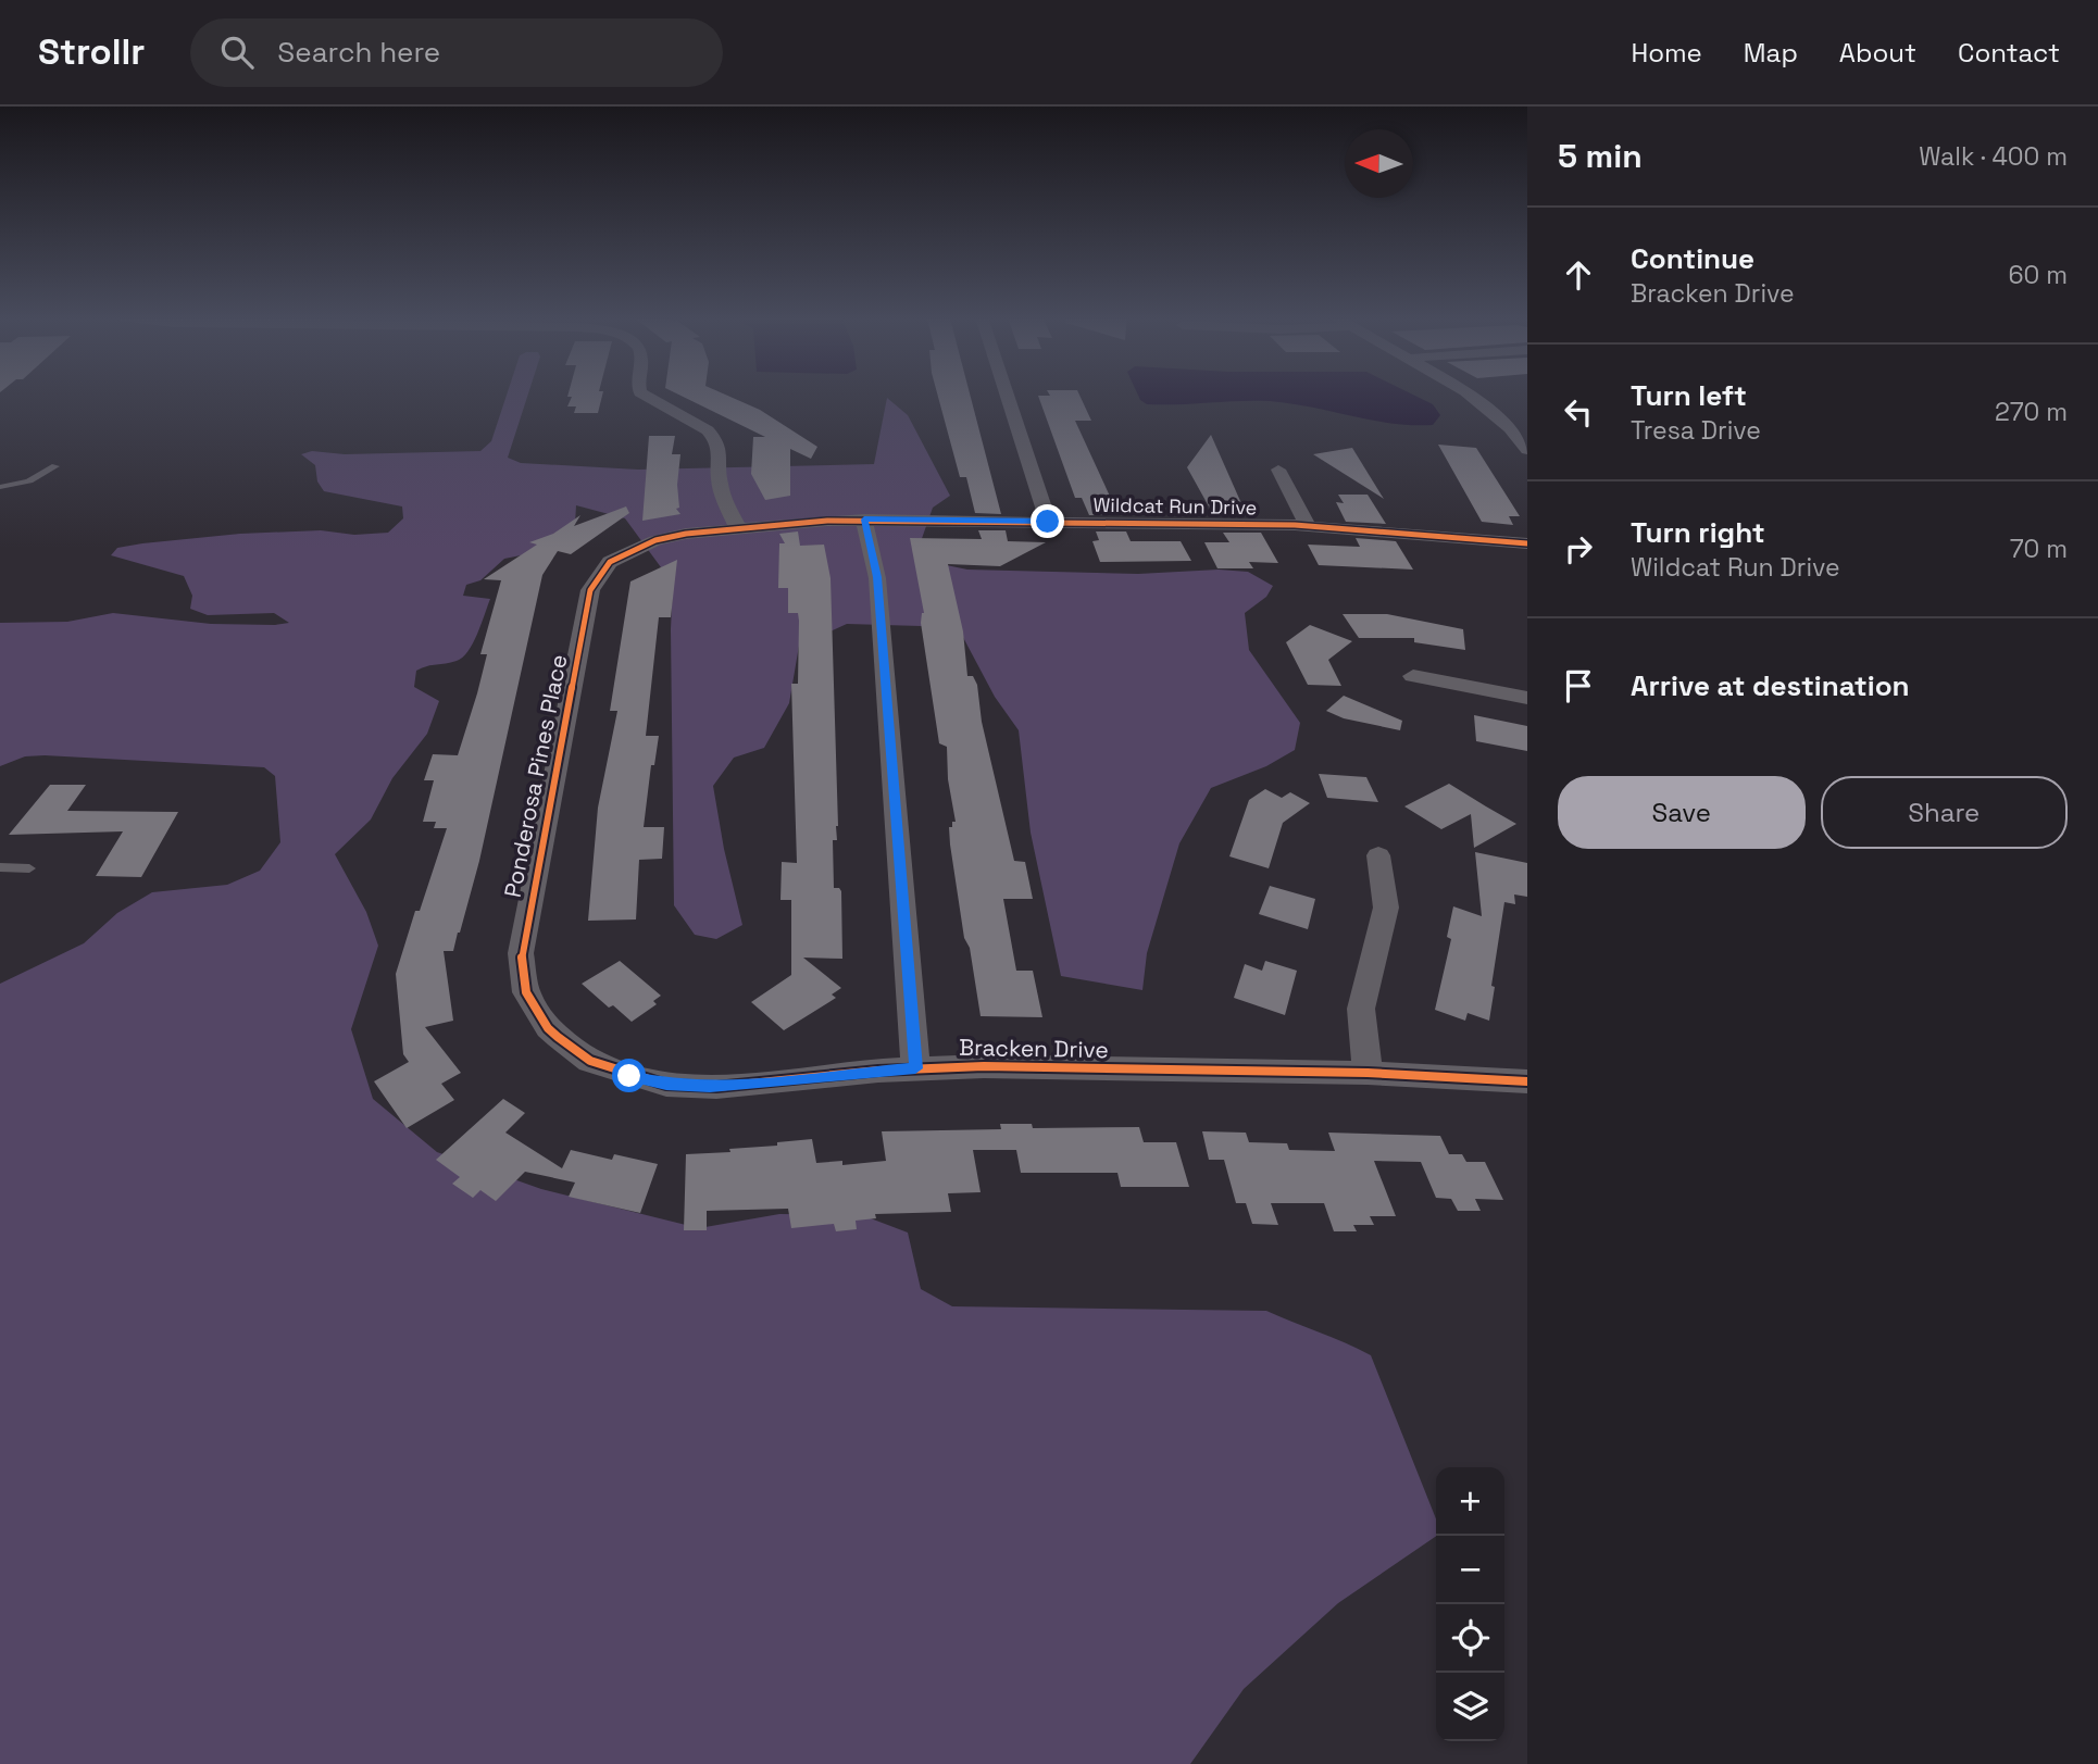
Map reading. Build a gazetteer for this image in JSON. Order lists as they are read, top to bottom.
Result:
{
  "streets": {
    "street": ["Wildcat Run Drive", "Ponderosa Pines Place", "Bracken Drive"]
  },
  "crossings": [
    ["Wildcat Run Drive", "Ponderosa Pines Place"],
    ["Ponderosa Pines Place", "Bracken Drive"]
  ],
  "north": "left",
  "page": {
    "header": "Strollr",
    "search": "Search here",
    "nav": [
      "Home",
      "Map",
      "About",
      "Contact"
    ],
    "heading": ["5 min", "Walk · 400 m"],
    "list": [
      ["Continue", "Bracken Drive", "60 m"],
      ["Turn left", "Tresa Drive", "270 m"],
      ["Turn right", "Wildcat Run Drive", "70 m"],
      "Arrive at destination"
    ],
    "buttons": ["Save", "Share"],
    "map_buttons": ["+", "−"]
  }
}
